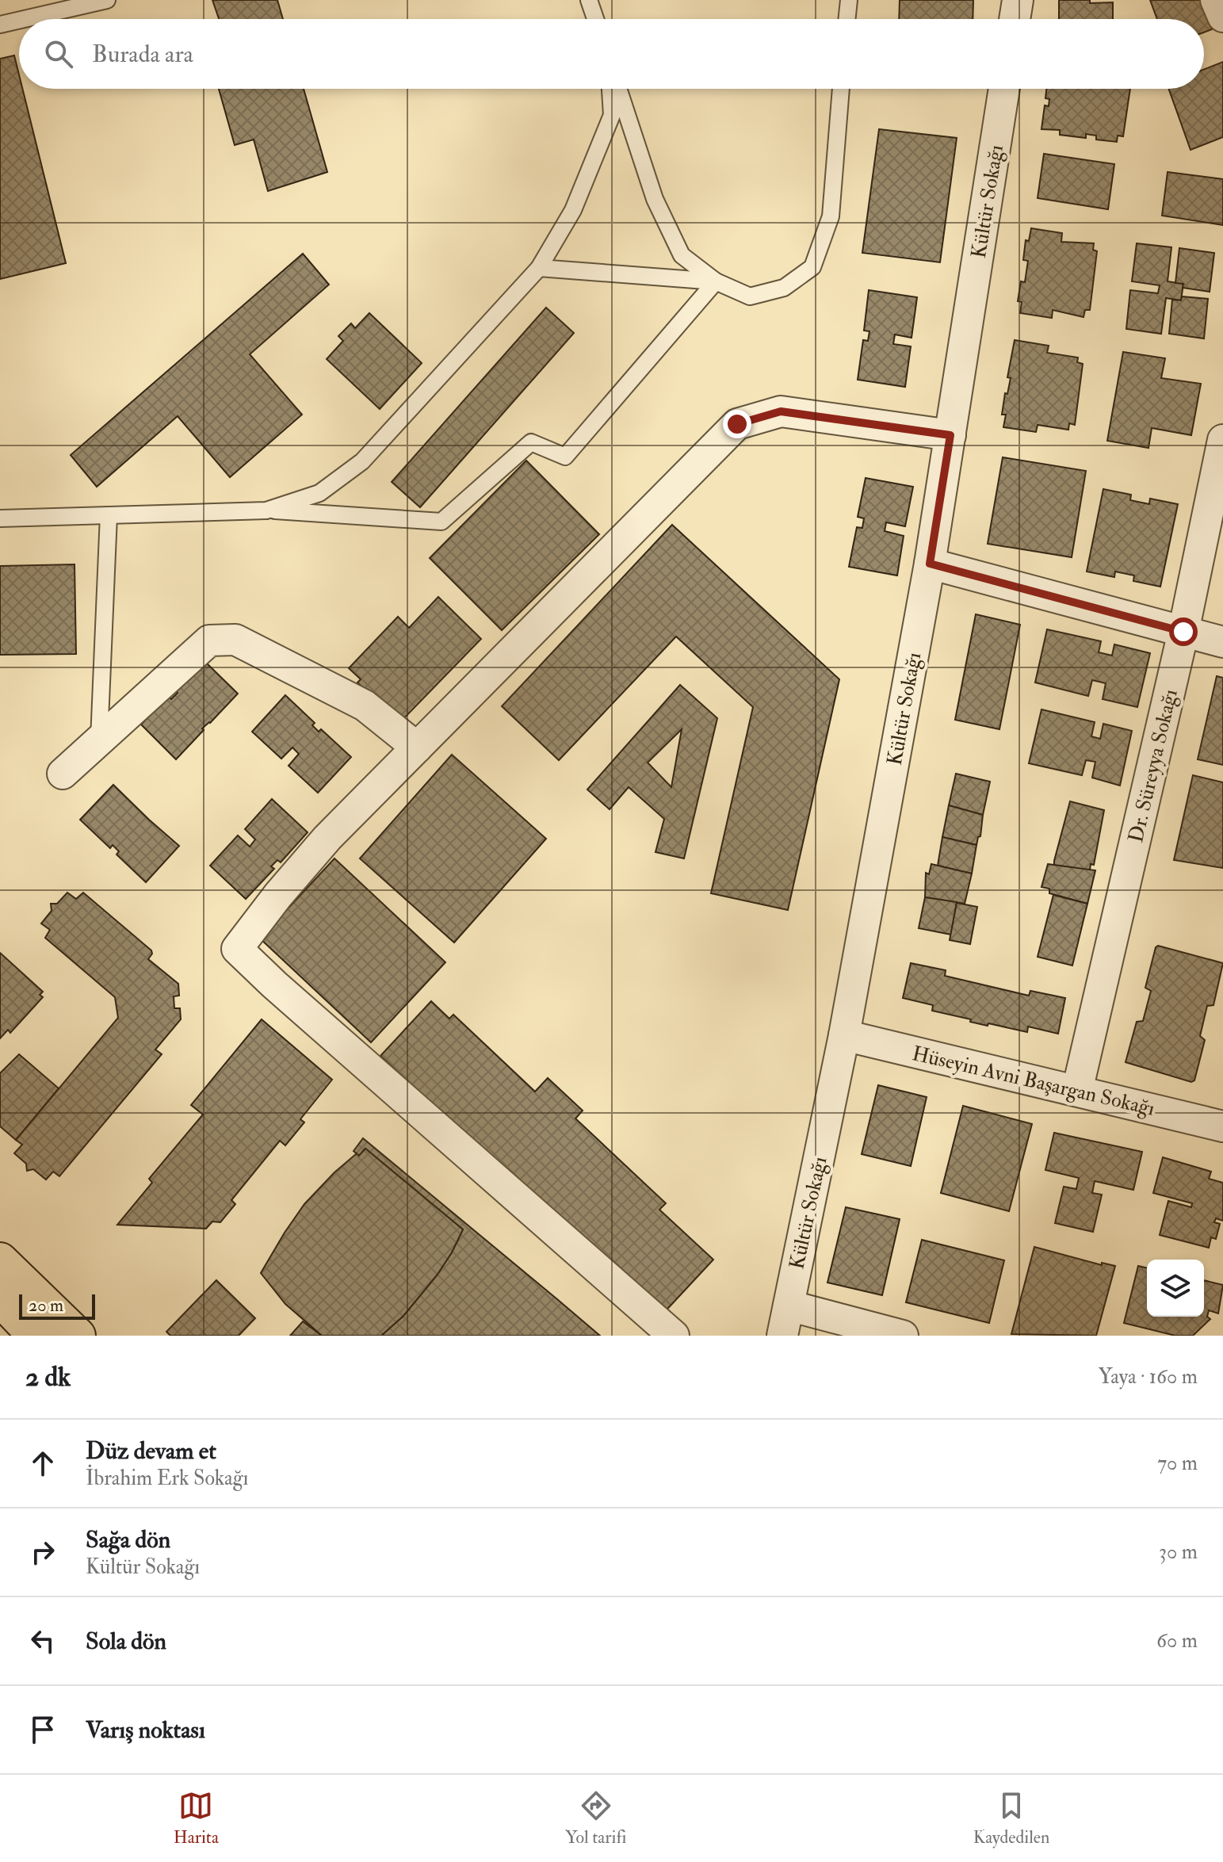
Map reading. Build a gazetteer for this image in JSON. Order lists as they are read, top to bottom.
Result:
{
  "streets": {
    "street": ["Kültür Sokağı", "Dr. Süreyya Sokağı", "Hüseyin Avni Başargan Sokağı"]
  },
  "crossings": [
    ["Kültür Sokağı", "Hüseyin Avni Başargan Sokağı"],
    ["Dr. Süreyya Sokağı", "Hüseyin Avni Başargan Sokağı"]
  ],
  "scale_bar": "20 m",
  "page": {
    "search": "Burada ara",
    "scale": "20 m",
    "heading": ["2 dk", "Yaya · 160 m"],
    "list": [
      ["Düz devam et", "İbrahim Erk Sokağı", "70 m"],
      ["Sağa dön", "Kültür Sokağı", "30 m"],
      ["Sola dön", "60 m"],
      "Varış noktası"
    ],
    "nav": ["Harita", "Yol tarifi", "Kaydedilen"]
  }
}
